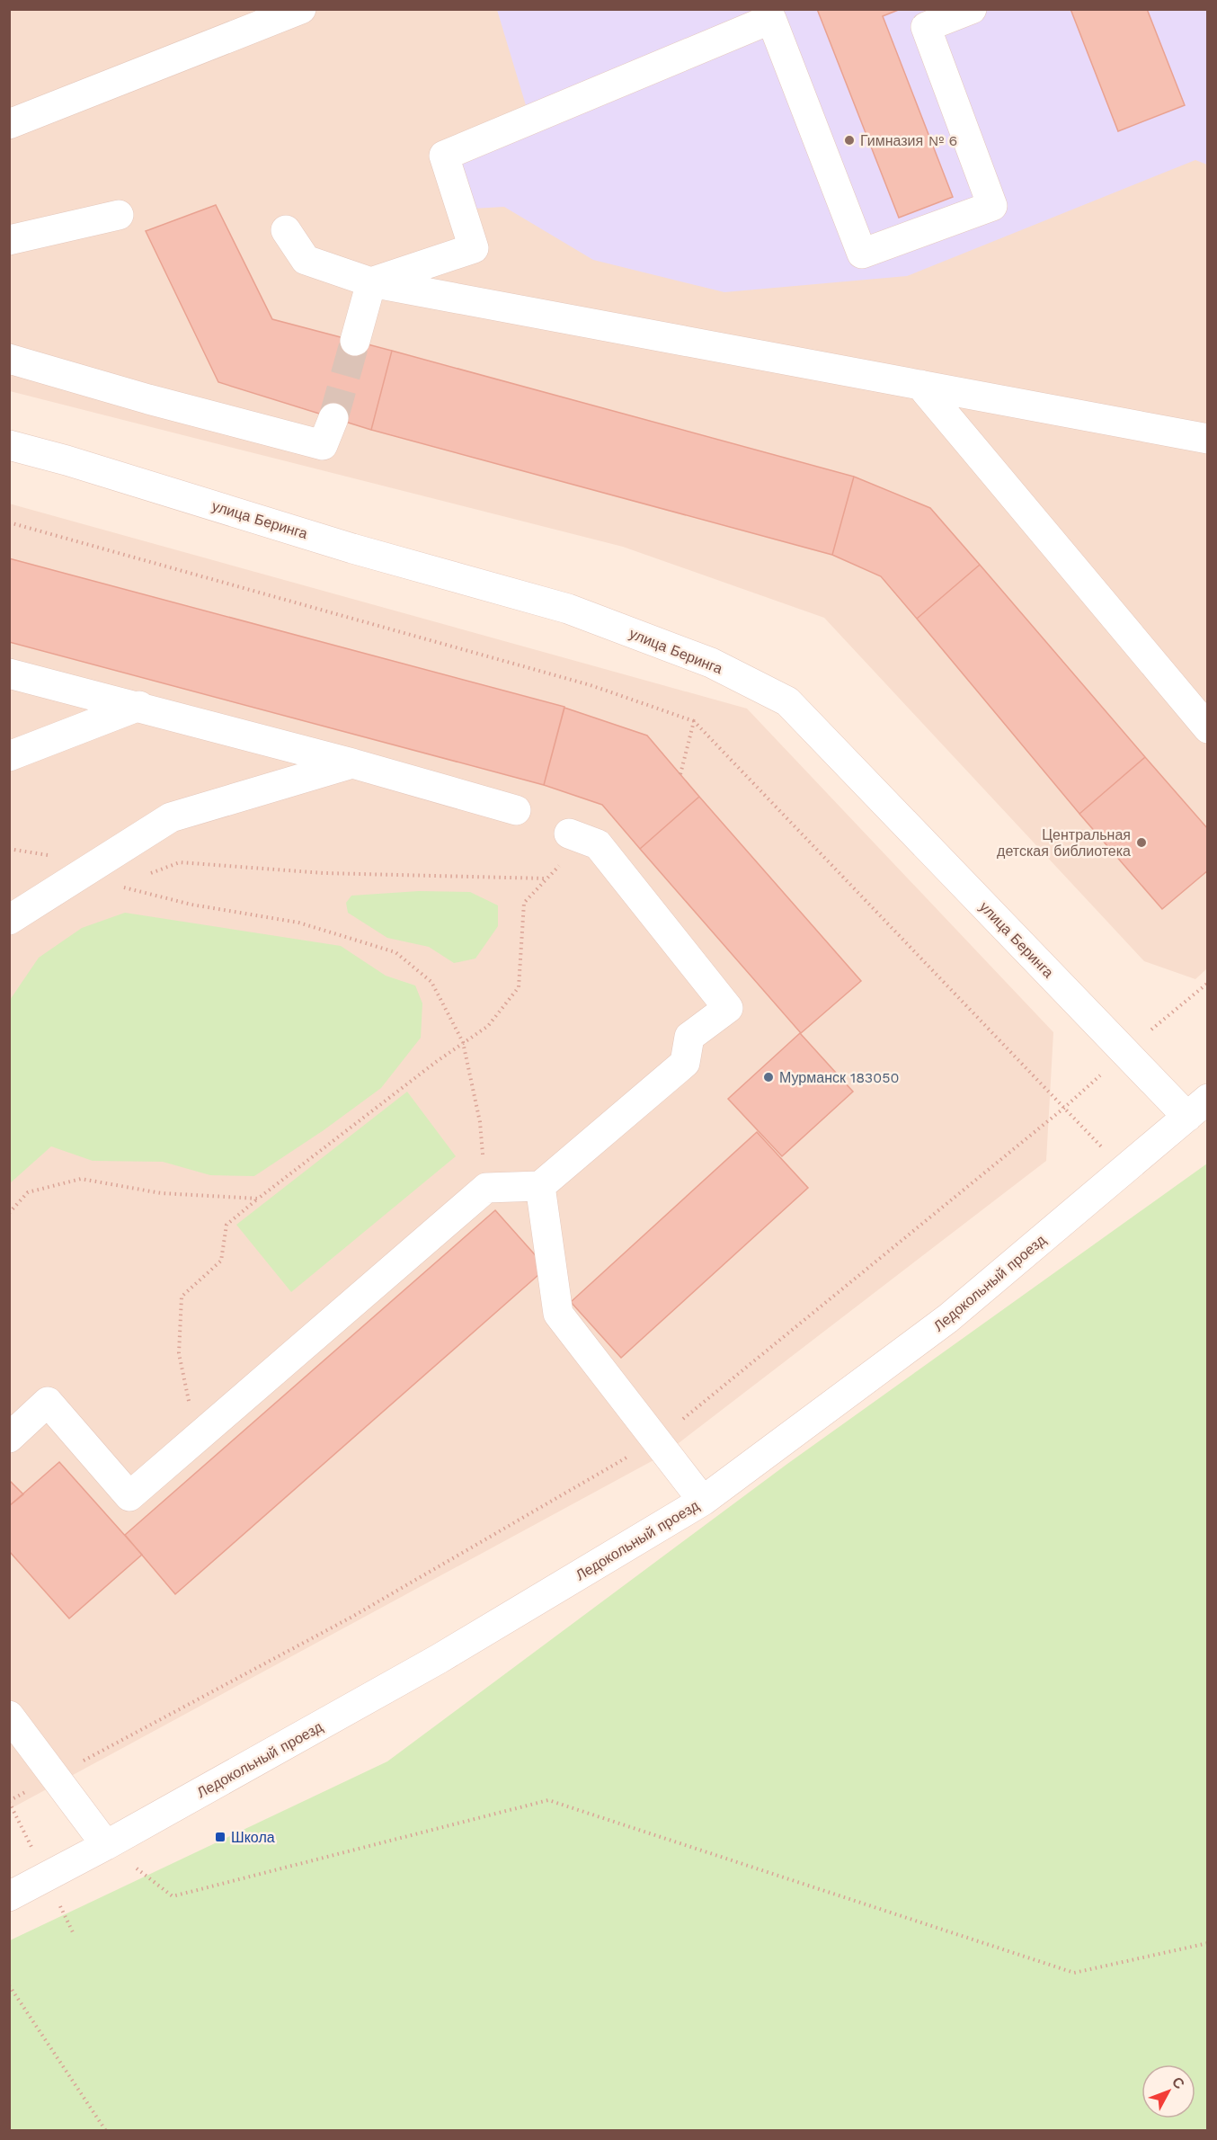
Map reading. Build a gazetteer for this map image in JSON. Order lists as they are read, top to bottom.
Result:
{
  "streets": {
    "street": ["улица Беринга", "Ледокольный проезд"]
  },
  "crossings": [
    ["улица Беринга", "Ледокольный проезд"]
  ],
  "places": {
    "other": ["Гимназия № 6", "Центральная детская библиотека", "Мурманск 183050"],
    "transit": ["Школа"]
  },
  "north": "top right"
}
